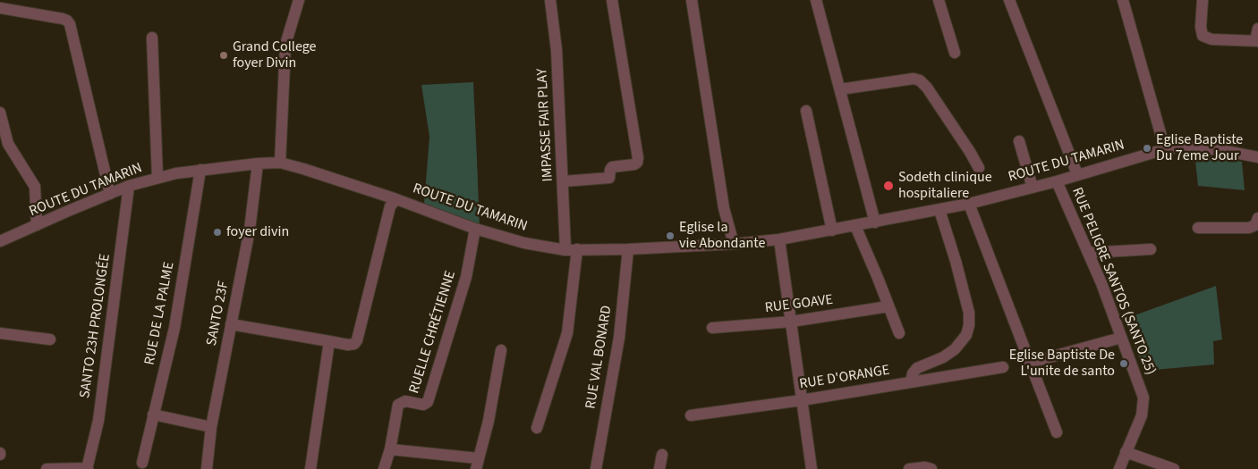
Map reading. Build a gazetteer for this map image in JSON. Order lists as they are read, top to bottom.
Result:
{
  "streets": {
    "street": [
      "IMPASSE FAIR PLAY",
      "ROUTE DU TAMARIN",
      "RUE PELIGRE SANTOS (SANTO 25)",
      "RUE GOAVE",
      "RUE DE LA PALME",
      "SANTO 23F",
      "SANTO 23H PROLONGÉE",
      "RUELLE CHRÉTIENNE",
      "RUE VAL BONARD",
      "RUE D'ORANGE"
    ]
  },
  "crossings": [
    ["IMPASSE FAIR PLAY", "ROUTE DU TAMARIN"],
    ["ROUTE DU TAMARIN", "RUE PELIGRE SANTOS (SANTO 25)"],
    ["ROUTE DU TAMARIN", "RUE DE LA PALME"],
    ["ROUTE DU TAMARIN", "SANTO 23F"],
    ["ROUTE DU TAMARIN", "SANTO 23H PROLONGÉE"],
    ["ROUTE DU TAMARIN", "RUELLE CHRÉTIENNE"],
    ["ROUTE DU TAMARIN", "RUE VAL BONARD"]
  ],
  "places": [
    "Grand College foyer Divin",
    "Eglise Baptiste Du 7eme Jour",
    "Sodeth clinique hospitaliere",
    "foyer divin",
    "Eglise la vie Abondante",
    "Eglise Baptiste De L'unite de santo"
  ]
}
